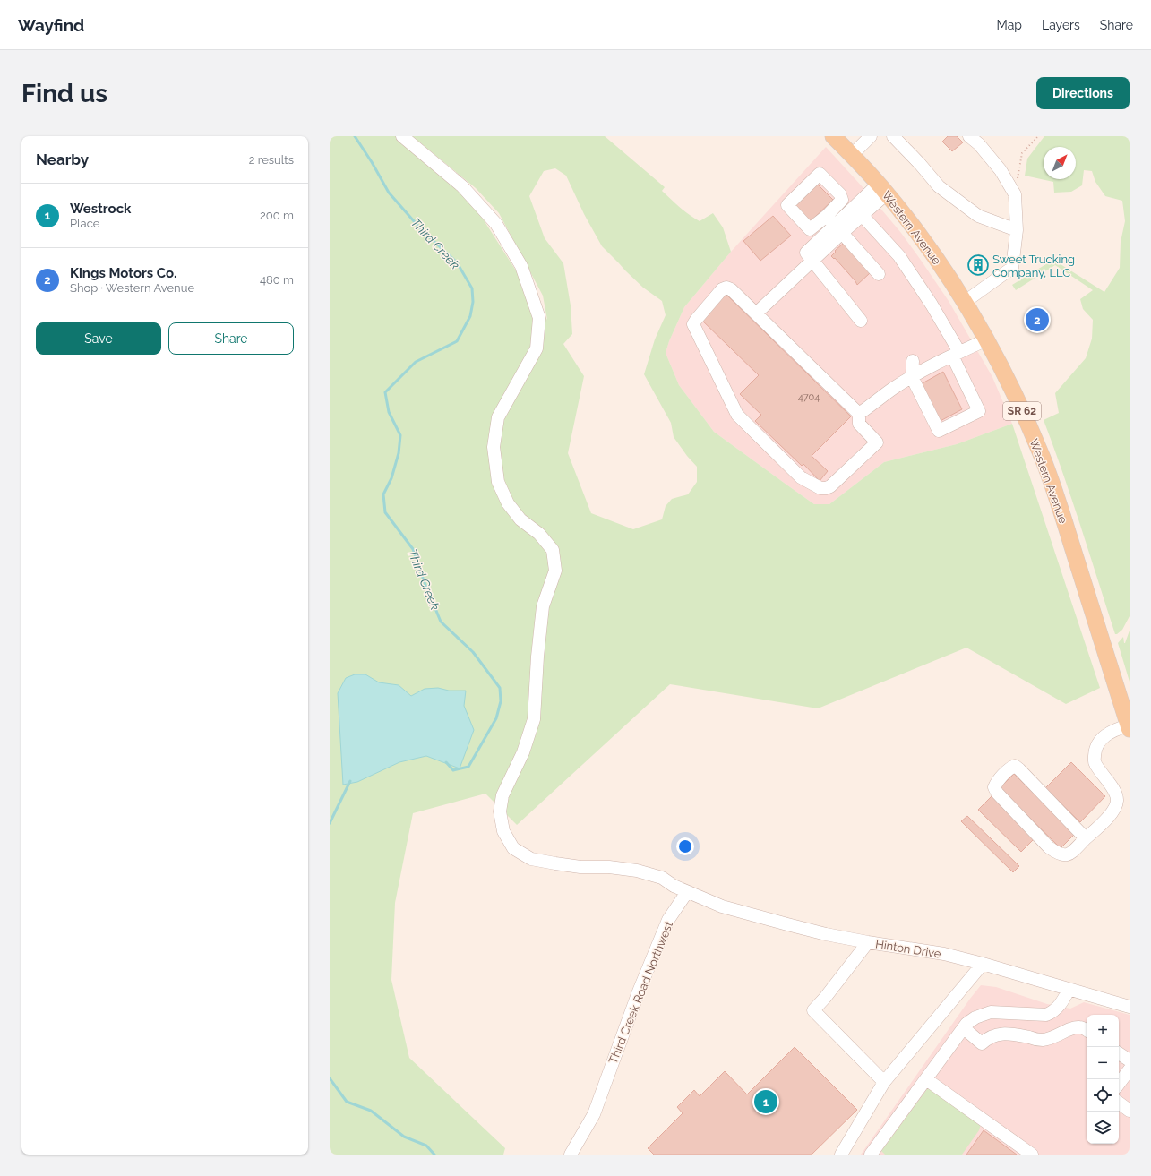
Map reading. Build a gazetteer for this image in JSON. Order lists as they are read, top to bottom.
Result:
{
  "streets": {
    "main road": ["Western Avenue", "SR 62"],
    "street": ["Hinton Drive", "Third Creek Road Northwest"]
  },
  "crossings": [
    ["Hinton Drive", "Third Creek Road Northwest"]
  ],
  "water": ["Third Creek"],
  "places": {
    "building": ["Sweet Trucking Company, LLC"]
  },
  "house_numbers": ["4704"],
  "north": "top right",
  "page": {
    "header": "Wayfind",
    "nav": ["Map", "Layers", "Share"],
    "buttons": [
      "Directions",
      ["Save", "Share"]
    ],
    "title": "Find us",
    "heading": ["Nearby", "2 results"],
    "list": [
      {
        "mark": "1",
        "name": "Westrock",
        "note": "Place",
        "value": "200 m"
      },
      {
        "mark": "2",
        "name": "Kings Motors Co.",
        "note": "Shop · Western Avenue",
        "value": "480 m"
      }
    ],
    "pins": ["2", "1"],
    "map_buttons": ["+", "−"]
  }
}
